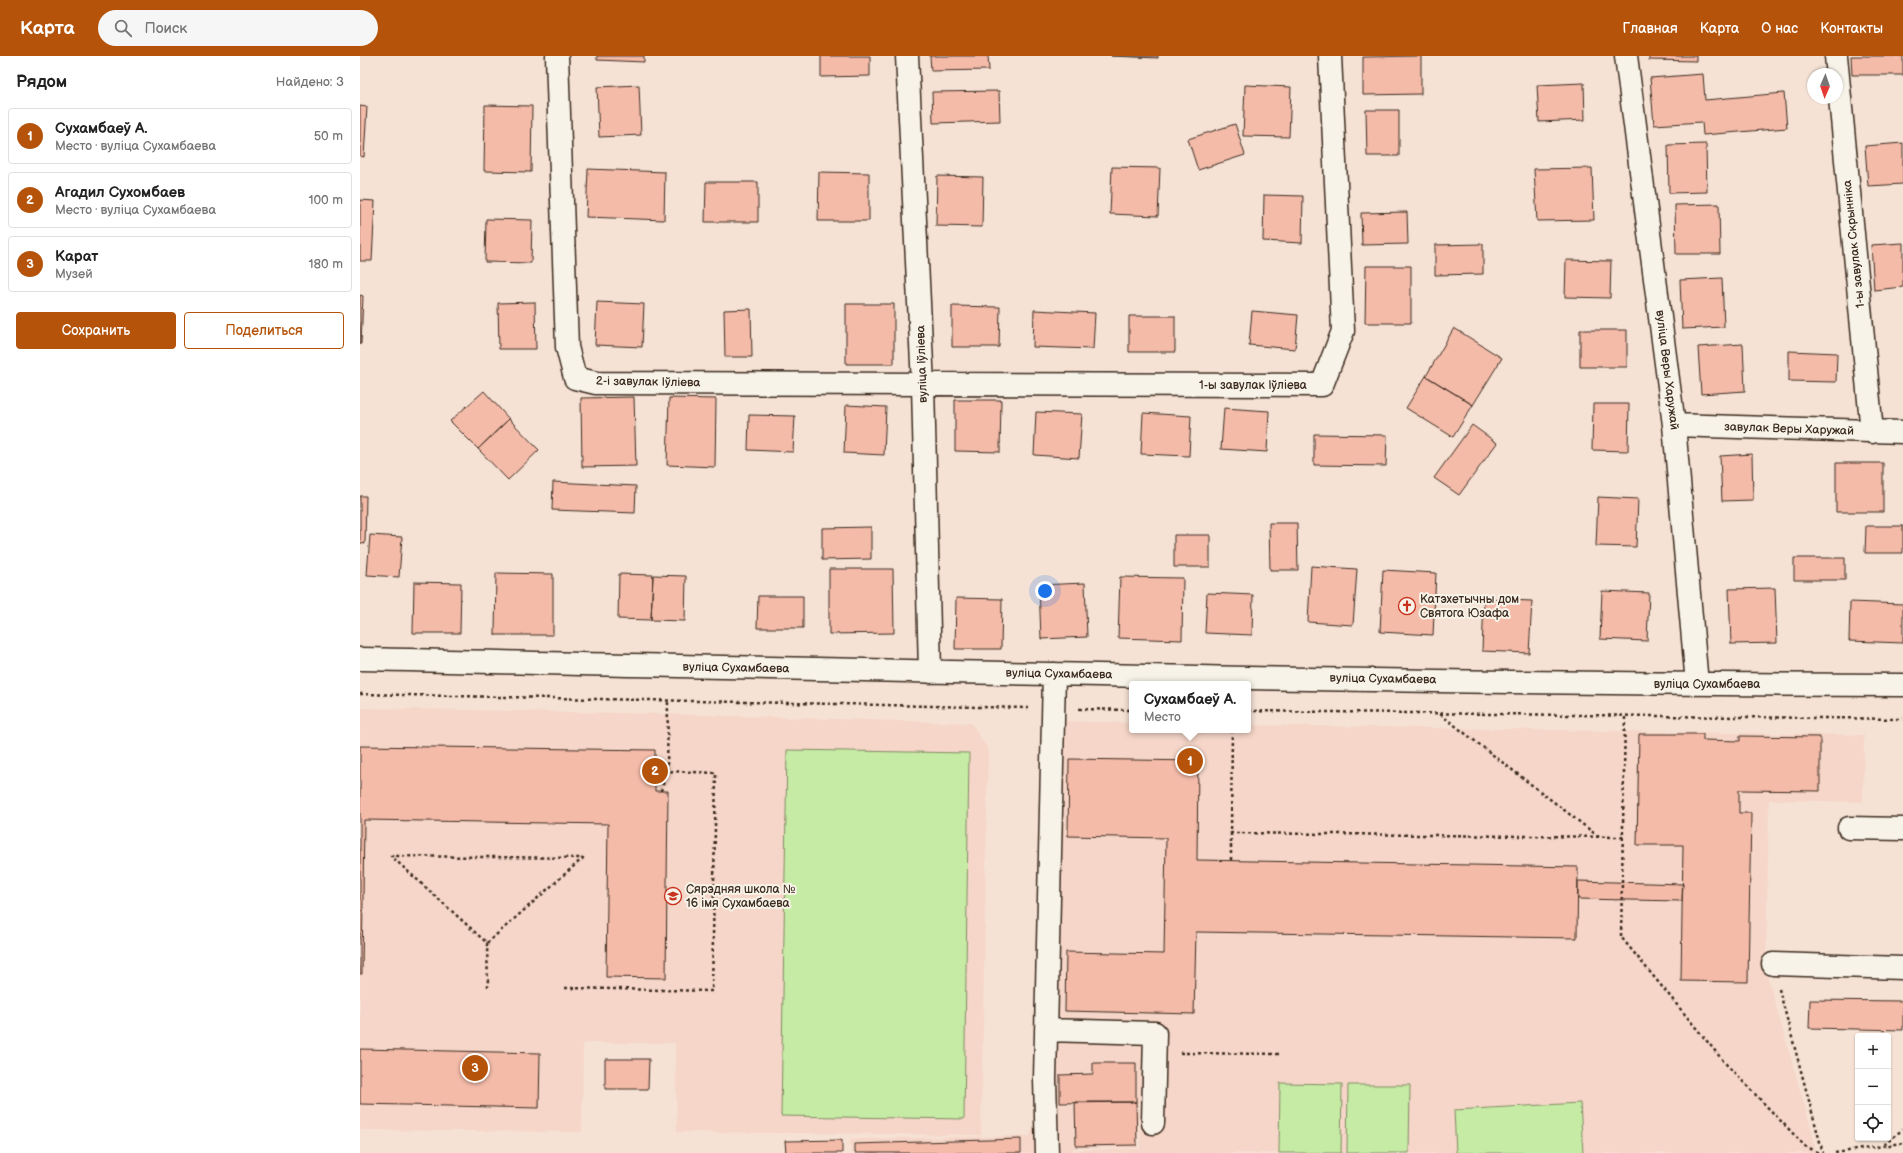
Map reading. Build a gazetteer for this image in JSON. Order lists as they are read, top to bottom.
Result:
{
  "streets": {
    "street": [
      "1-ы завулак Скрынніка",
      "вуліца Іўліева",
      "вуліца Веры Харужай",
      "2-і завулак Іўліева",
      "1-ы завулак Іўліева",
      "завулак Веры Харужай",
      "вуліца Сухамбаева"
    ]
  },
  "crossings": [
    ["1-ы завулак Скрынніка", "завулак Веры Харужай"],
    ["вуліца Іўліева", "2-і завулак Іўліева"],
    ["вуліца Іўліева", "1-ы завулак Іўліева"],
    ["вуліца Іўліева", "вуліца Сухамбаева"],
    ["вуліца Веры Харужай", "завулак Веры Харужай"],
    ["вуліца Веры Харужай", "вуліца Сухамбаева"],
    ["2-і завулак Іўліева", "1-ы завулак Іўліева"]
  ],
  "places": {
    "church": ["Катэхетычны дом Святога Юзафа"],
    "school or university": ["Сярэдняя школа № 16 імя Сухамбаева"]
  },
  "north": "bottom",
  "page": {
    "header": "Карта",
    "search": "Поиск",
    "nav": [
      "Главная",
      "Карта",
      "О нас",
      "Контакты"
    ],
    "heading": ["Рядом", "Найдено: 3"],
    "list": [
      {
        "mark": "1",
        "name": "Сухамбаеў А.",
        "note": "Место · вуліца Сухамбаева",
        "value": "50 m"
      },
      {
        "mark": "2",
        "name": "Агадил Сухомбаев",
        "note": "Место · вуліца Сухамбаева",
        "value": "100 m"
      },
      {
        "mark": "3",
        "name": "Карат",
        "note": "Музей",
        "value": "180 m"
      }
    ],
    "buttons": ["Сохранить", "Поделиться"],
    "popup": ["Сухамбаеў А.", "Место"],
    "pins": ["1", "2", "3"],
    "map_buttons": ["+", "−"]
  }
}
